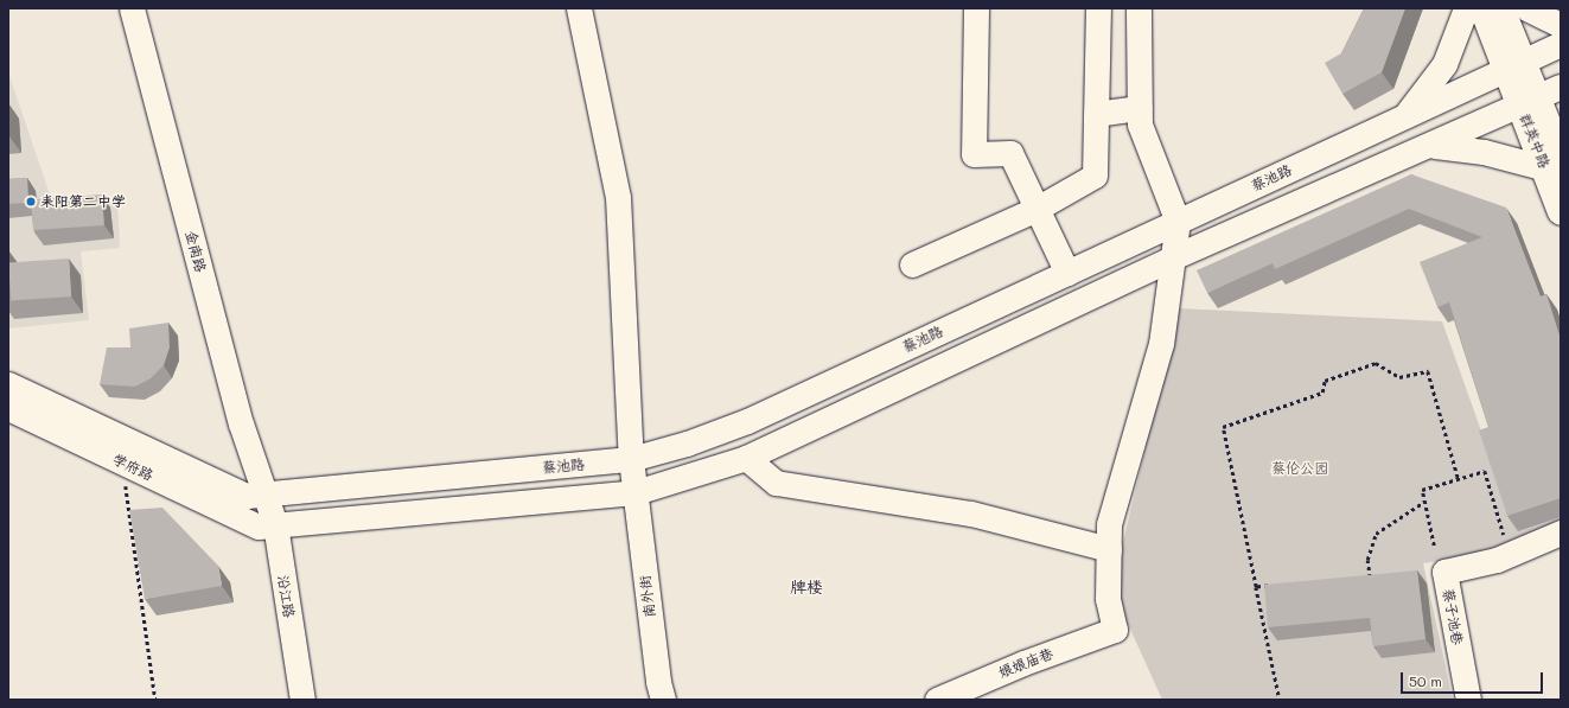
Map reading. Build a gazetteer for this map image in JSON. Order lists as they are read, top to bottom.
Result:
{
  "streets": {
    "main road": ["群英中路"],
    "street": [
      "蔡池路",
      "金南路",
      "学府路",
      "沿江路",
      "南外街",
      "蔡子池巷",
      "娘娘庙巷"
    ]
  },
  "crossings": [
    ["群英中路", "蔡池路"],
    ["蔡池路", "金南路"],
    ["蔡池路", "学府路"],
    ["蔡池路", "沿江路"],
    ["蔡池路", "南外街"],
    ["金南路", "学府路"],
    ["金南路", "沿江路"],
    ["学府路", "沿江路"]
  ],
  "districts": ["牌楼"],
  "parks": ["蔡伦公园"],
  "places": ["耒阳第二中学"],
  "scale_bar": "50 m"
}
